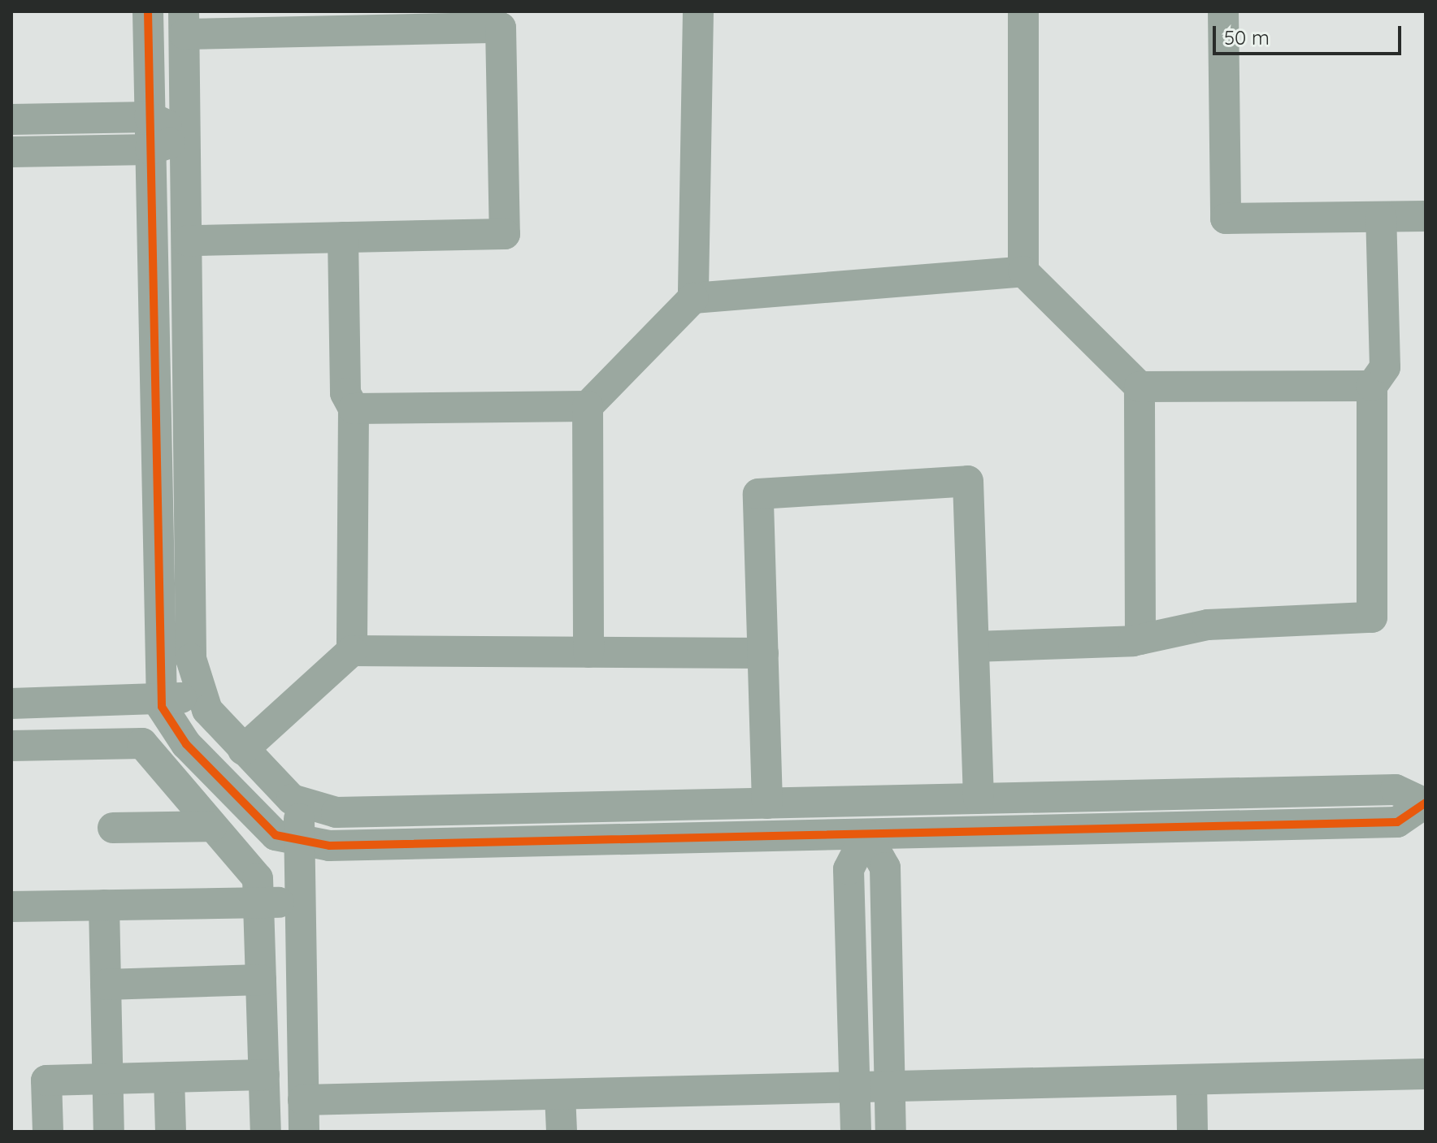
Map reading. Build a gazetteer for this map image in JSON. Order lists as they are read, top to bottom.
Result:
{
  "scale_bar": "50 m"
}
